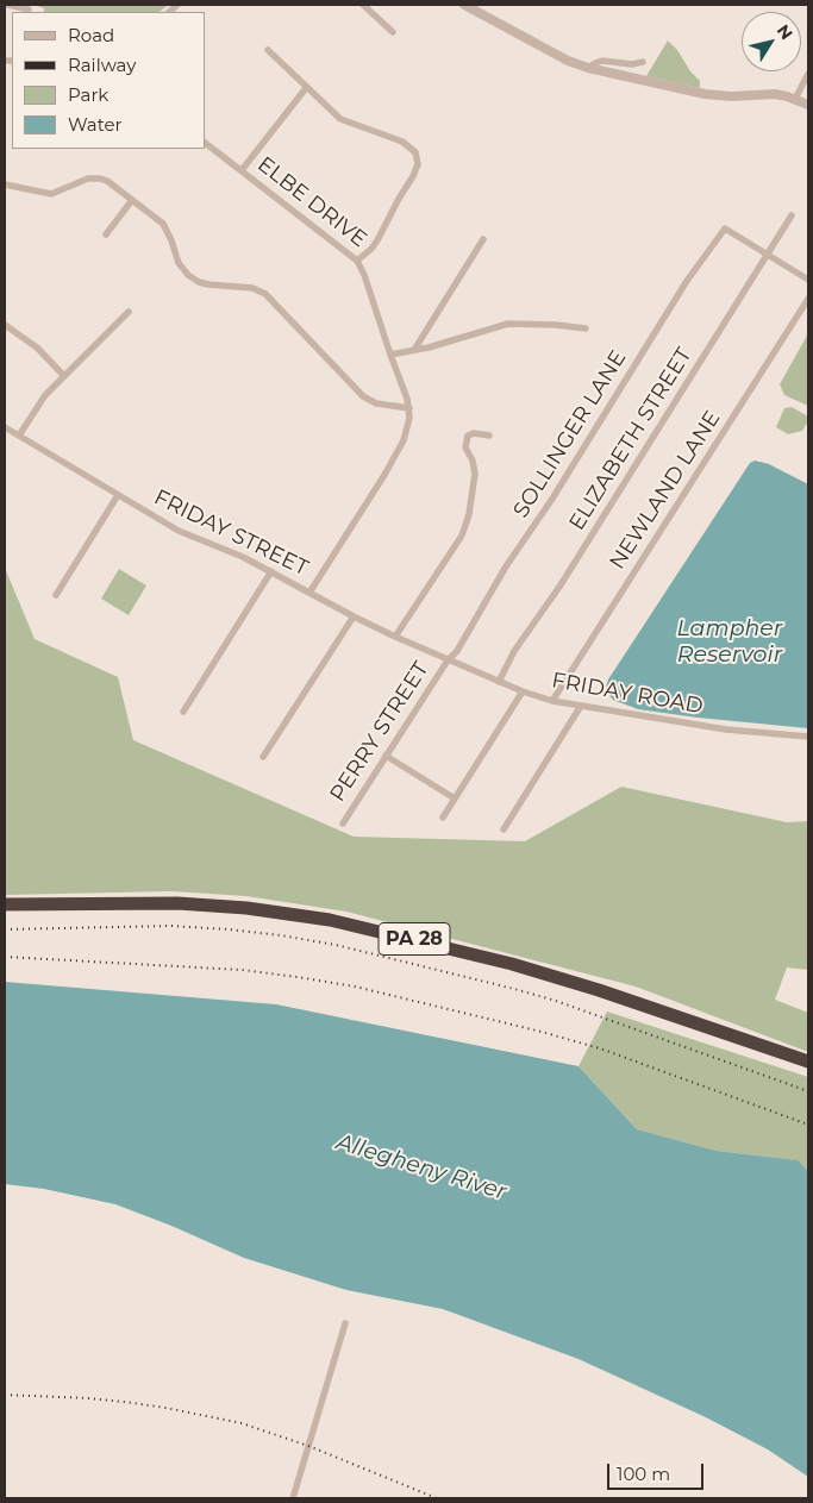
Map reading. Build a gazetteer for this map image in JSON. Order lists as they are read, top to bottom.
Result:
{
  "streets": {
    "highway": ["PA 28"],
    "street": [
      "ELBE DRIVE",
      "SOLLINGER LANE",
      "ELIZABETH STREET",
      "NEWLAND LANE",
      "FRIDAY STREET",
      "FRIDAY ROAD",
      "PERRY STREET"
    ]
  },
  "crossings": [
    ["SOLLINGER LANE", "ELIZABETH STREET"],
    ["SOLLINGER LANE", "FRIDAY STREET"],
    ["SOLLINGER LANE", "FRIDAY ROAD"],
    ["SOLLINGER LANE", "PERRY STREET"],
    ["ELIZABETH STREET", "FRIDAY ROAD"],
    ["NEWLAND LANE", "FRIDAY ROAD"],
    ["FRIDAY STREET", "FRIDAY ROAD"],
    ["FRIDAY STREET", "PERRY STREET"],
    ["FRIDAY ROAD", "PERRY STREET"]
  ],
  "water": ["Lampher Reservoir", "Allegheny River"],
  "legend": [
    "Road",
    "Railway",
    "Park",
    "Water"
  ],
  "scale_bar": "100 m",
  "north": "top right"
}
